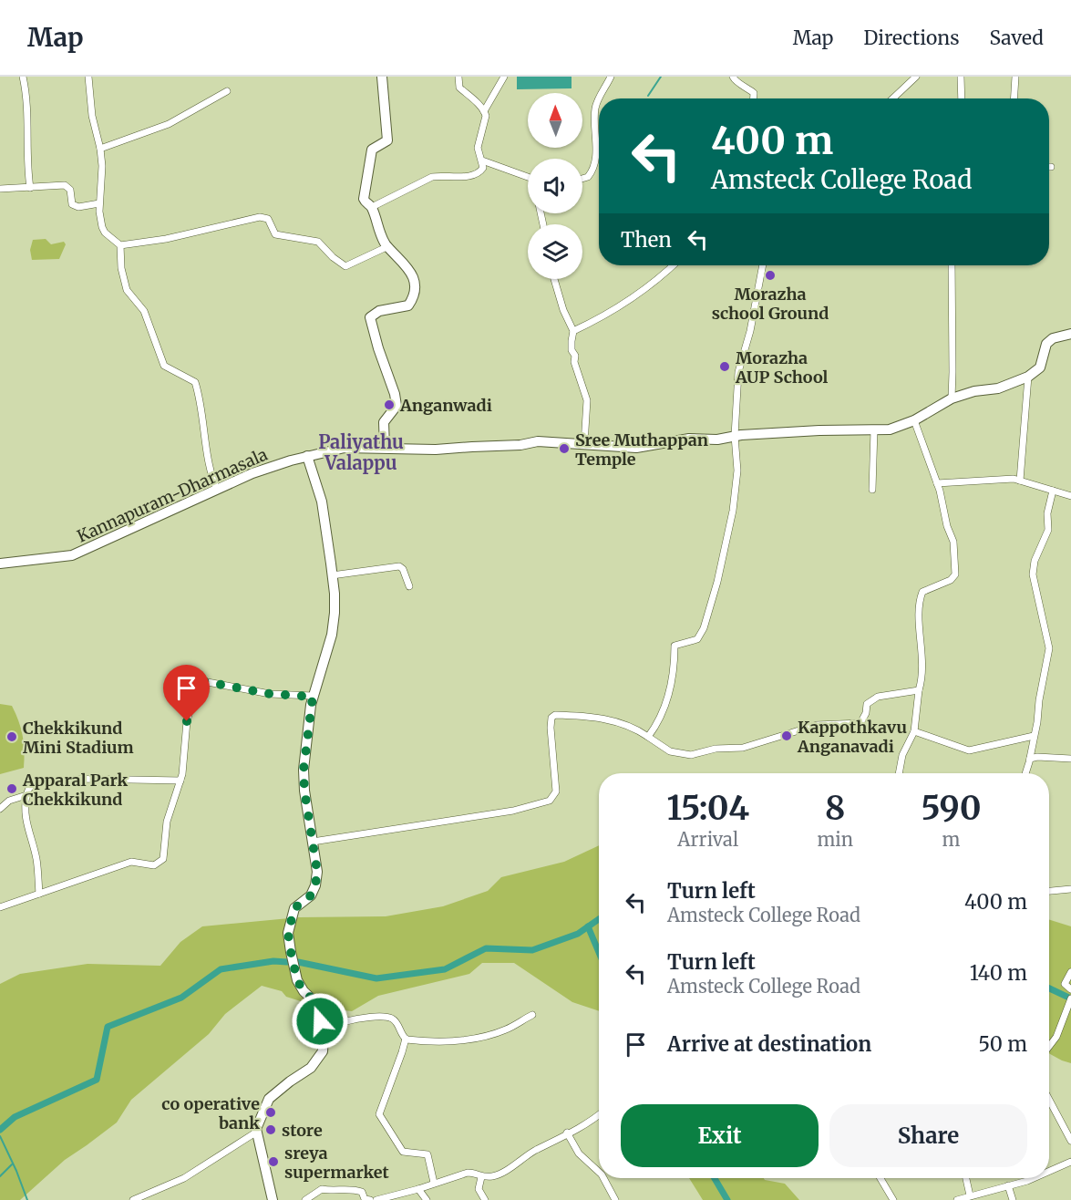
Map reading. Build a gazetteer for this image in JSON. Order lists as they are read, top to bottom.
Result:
{
  "streets": {
    "main road": ["Kannapuram-Dharmasala"]
  },
  "districts": ["Paliyathu Valappu"],
  "places": [
    "Morazha school Ground",
    "Morazha AUP School",
    "Anganwadi",
    "Sree Muthappan Temple",
    "Kappothkavu Anganavadi",
    "Chekkikund Mini Stadium",
    "Apparal Park Chekkikund",
    "co operative bank",
    "store",
    "sreya supermarket"
  ],
  "north": "top",
  "page": {
    "header": "Map",
    "nav": ["Map", "Directions", "Saved"],
    "turn": ["400 m", "Amsteck College Road"],
    "then": "Then",
    "eta": [
      "15:04",
      "Arrival",
      "8",
      "min",
      "590",
      "m"
    ],
    "list": [
      {
        "name": "Turn left",
        "note": "Amsteck College Road",
        "value": "400 m"
      },
      {
        "name": "Turn left",
        "note": "Amsteck College Road",
        "value": "140 m"
      },
      {
        "name": "Arrive at destination",
        "value": "50 m"
      }
    ],
    "buttons": ["Exit", "Share"]
  }
}
